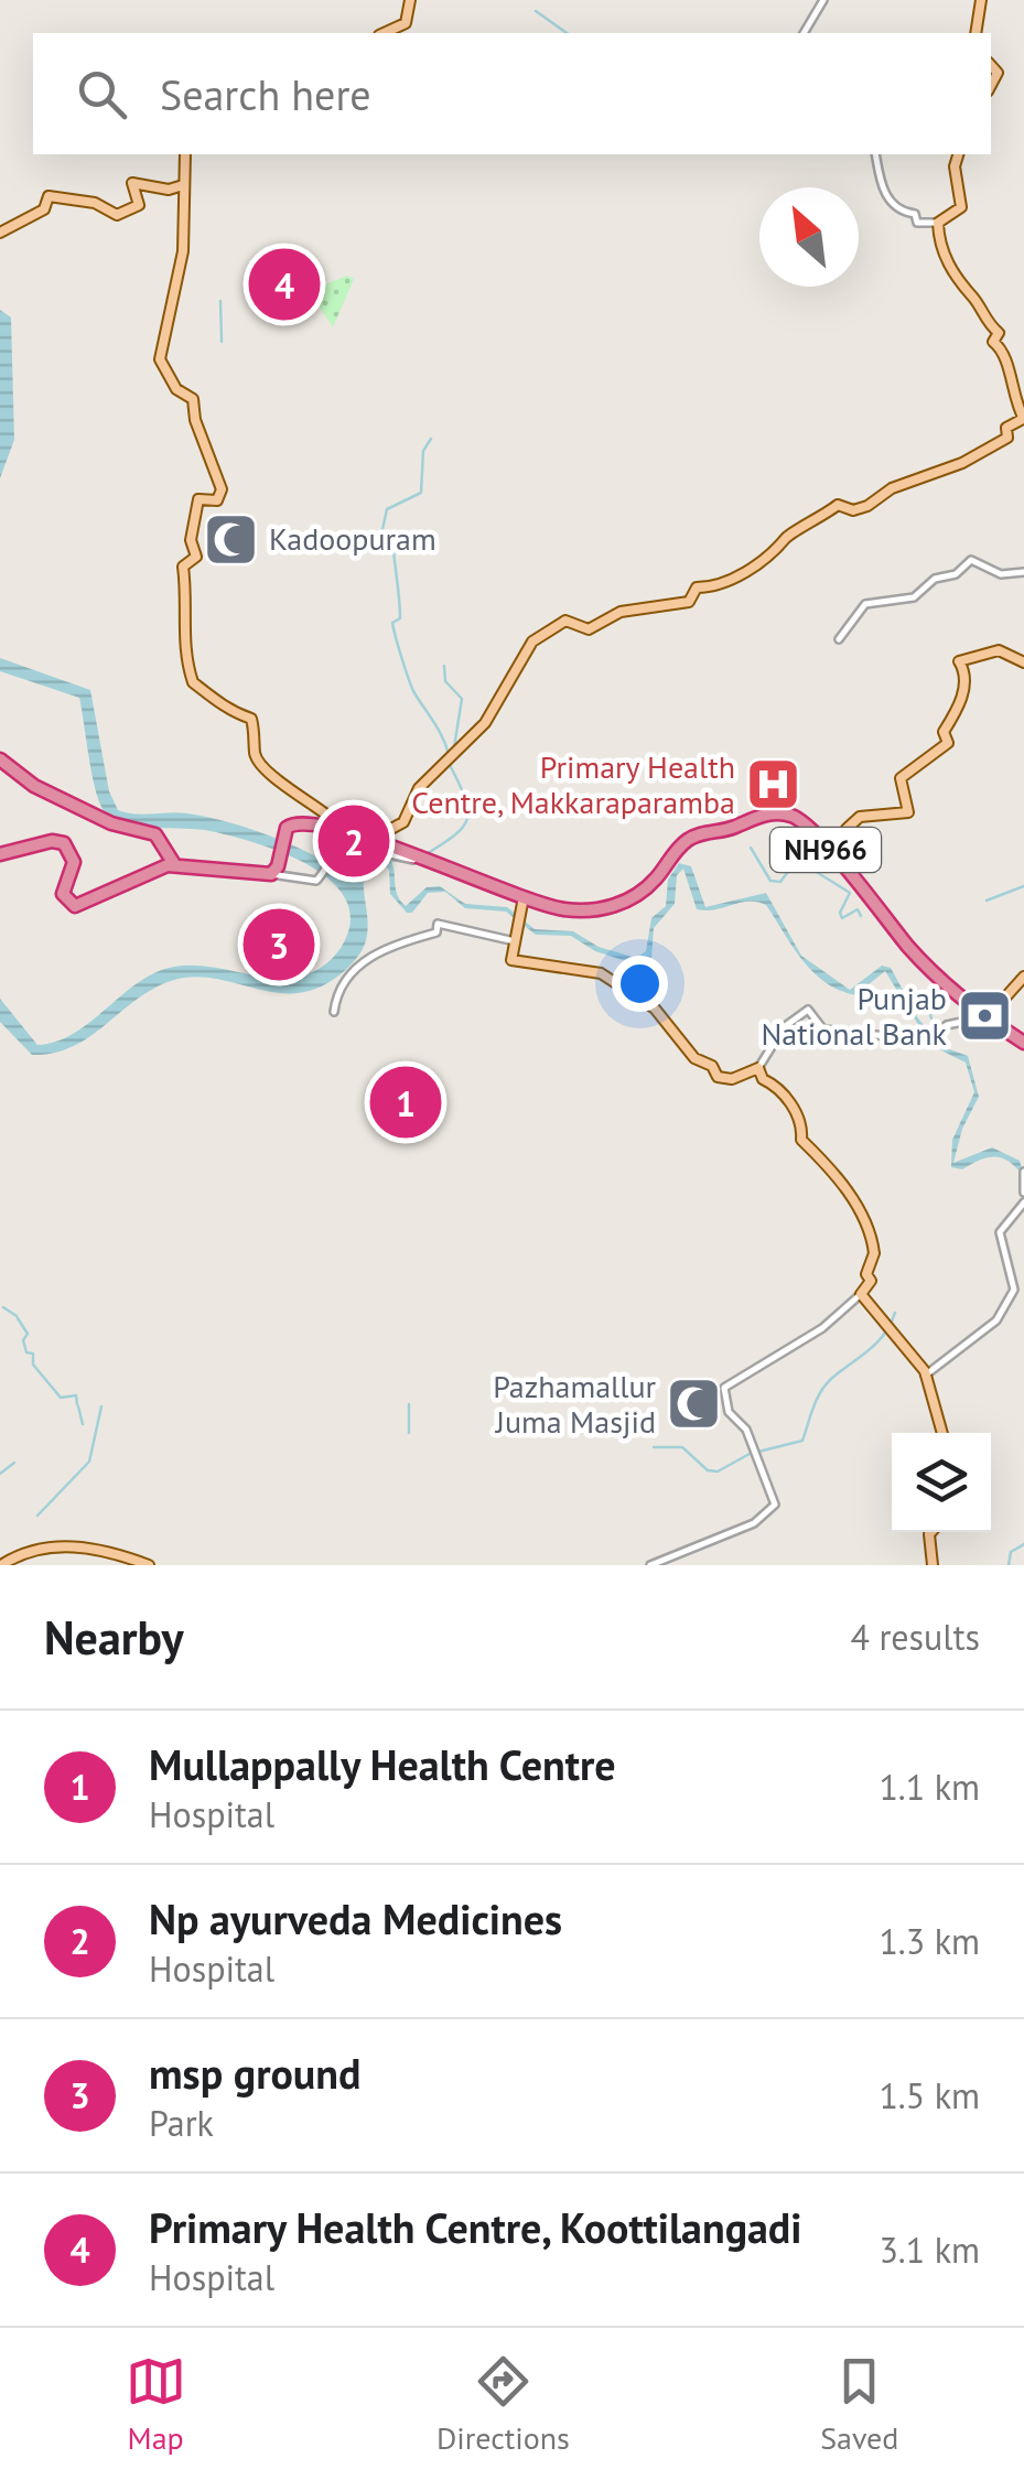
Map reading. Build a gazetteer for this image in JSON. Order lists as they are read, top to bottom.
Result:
{
  "streets": {
    "highway": ["NH966"]
  },
  "places": {
    "mosque": ["Kadoopuram", "Pazhamallur Juma Masjid"],
    "hospital": ["Primary Health Centre, Makkaraparamba"],
    "bank": ["Punjab National Bank"]
  },
  "north": "top left",
  "page": {
    "search": "Search here",
    "pins": [
      "4",
      "2",
      "3",
      "1"
    ],
    "heading": ["Nearby", "4 results"],
    "list": [
      {
        "mark": "1",
        "name": "Mullappally Health Centre",
        "note": "Hospital",
        "value": "1.1 km"
      },
      {
        "mark": "2",
        "name": "Np ayurveda Medicines",
        "note": "Hospital",
        "value": "1.3 km"
      },
      {
        "mark": "3",
        "name": "msp ground",
        "note": "Park",
        "value": "1.5 km"
      },
      {
        "mark": "4",
        "name": "Primary Health Centre, Koottilangadi",
        "note": "Hospital",
        "value": "3.1 km"
      }
    ],
    "nav": ["Map", "Directions", "Saved"]
  }
}
